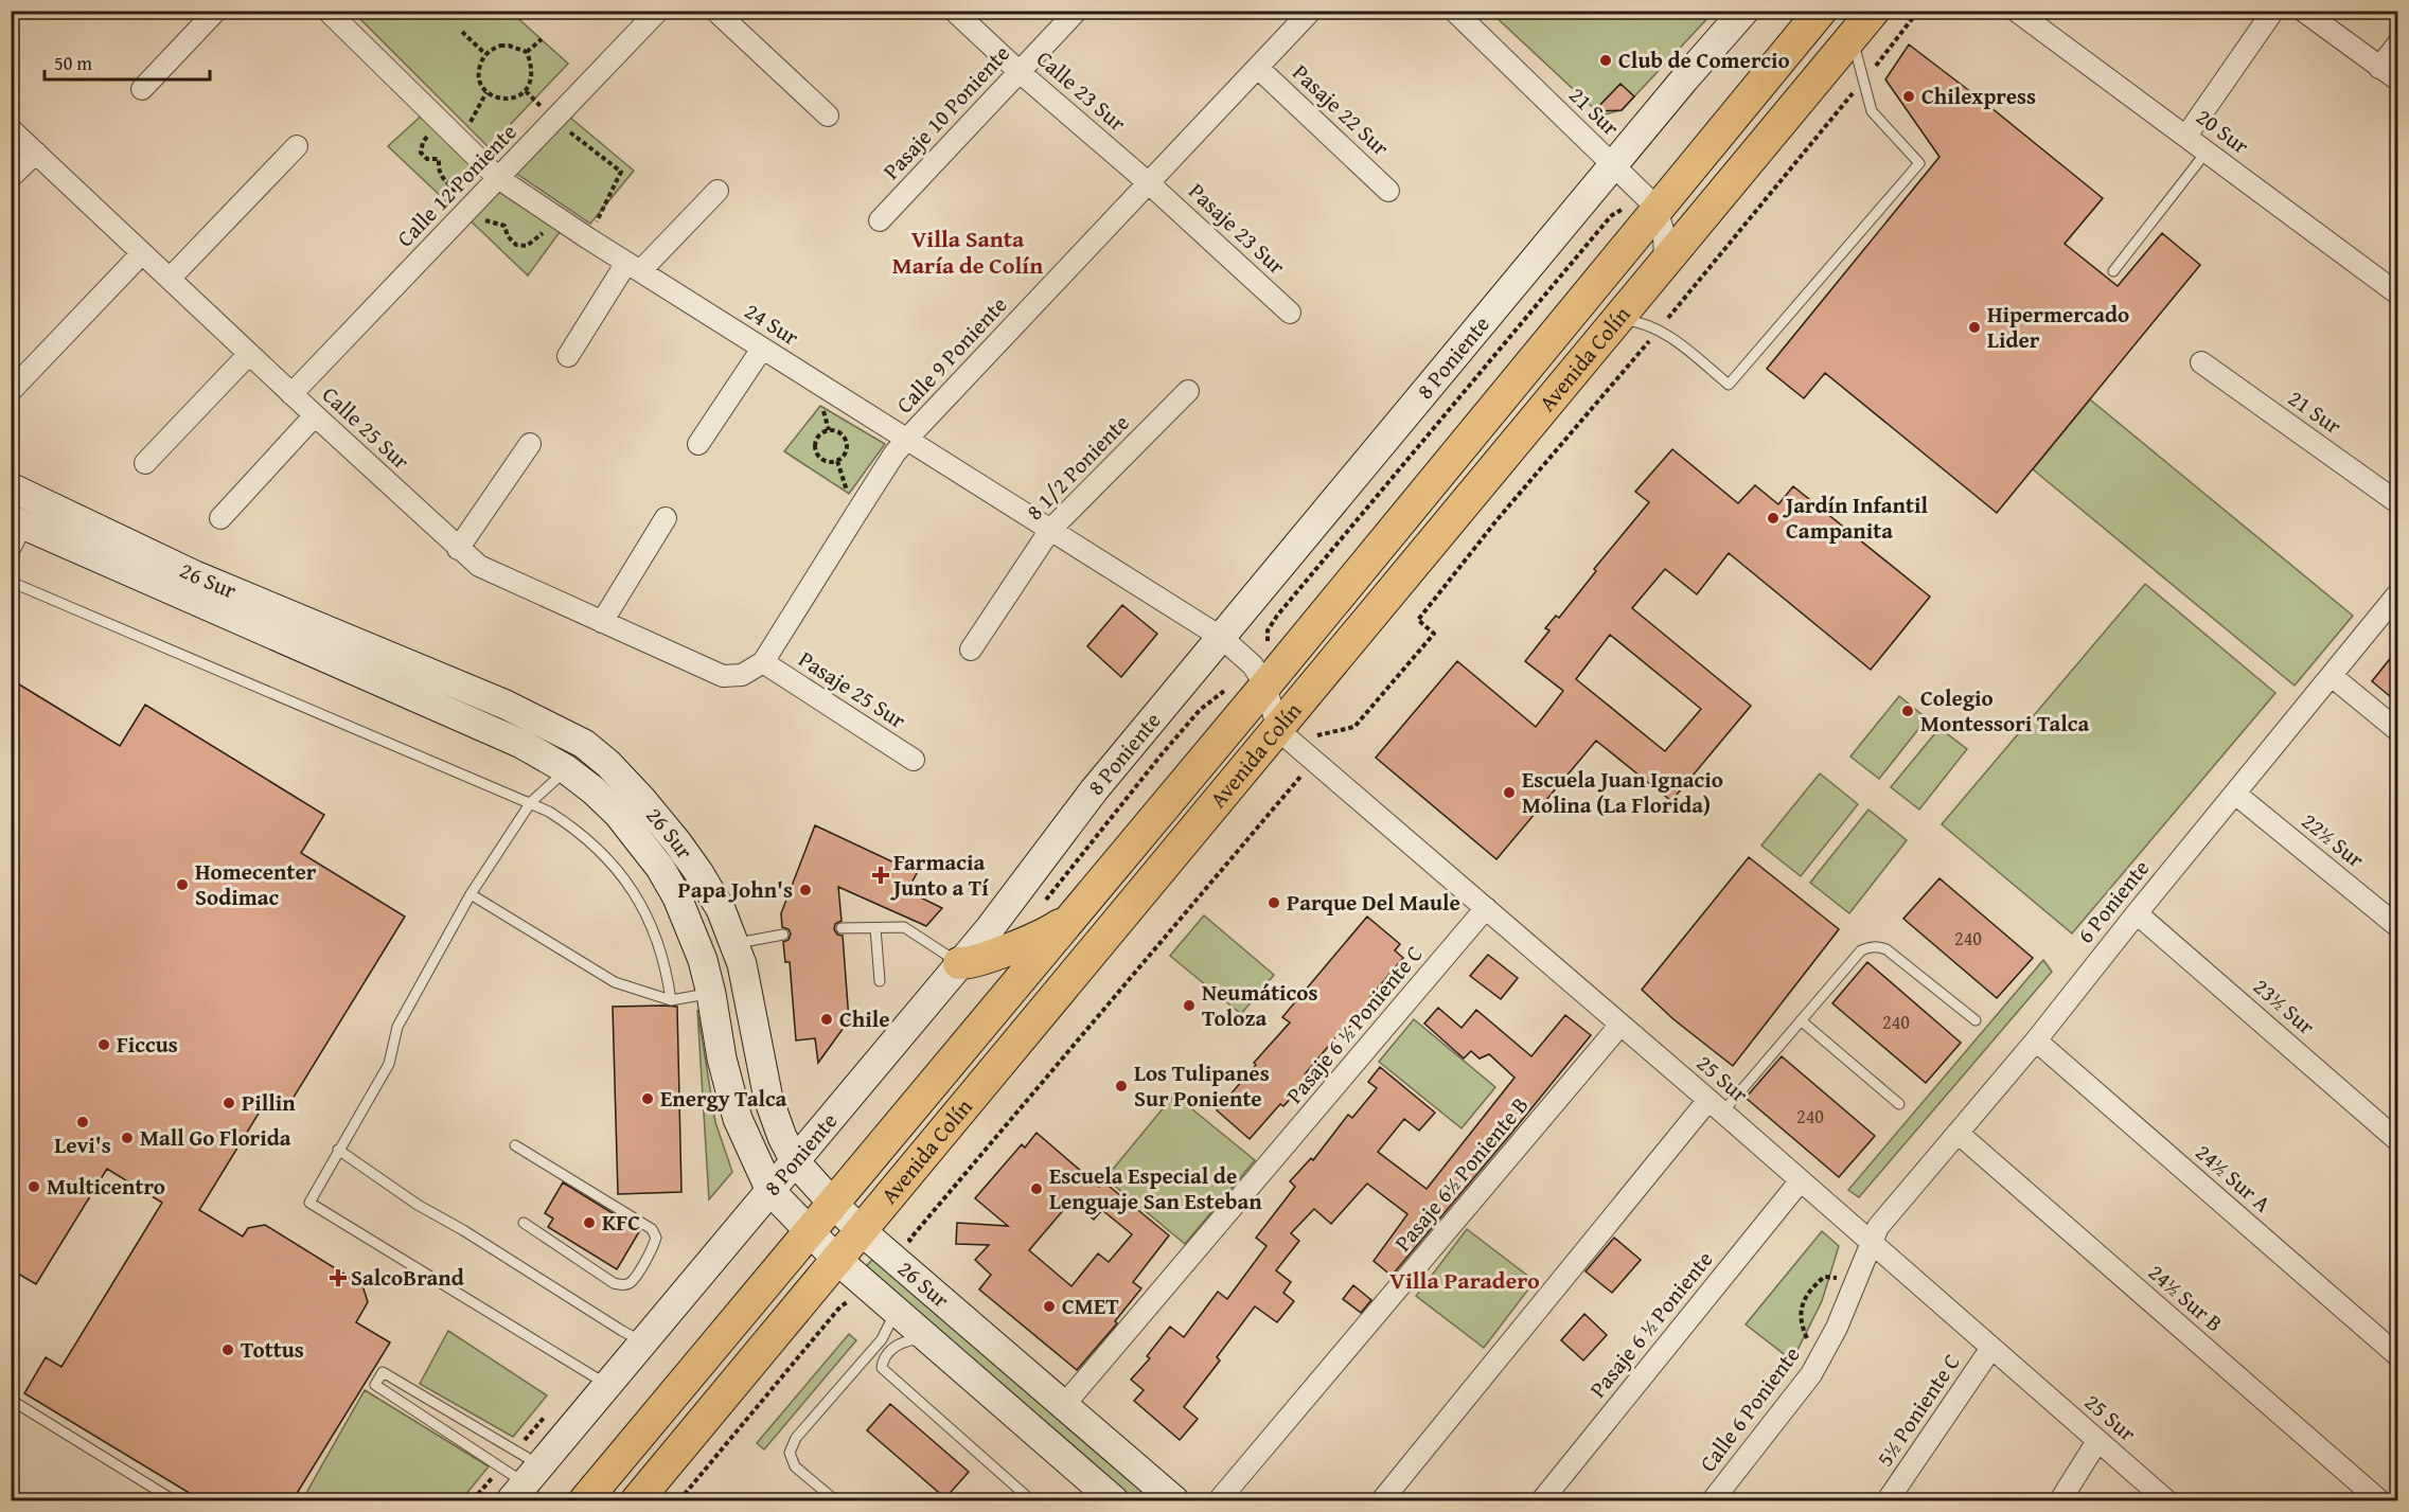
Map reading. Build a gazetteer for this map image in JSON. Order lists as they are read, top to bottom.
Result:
{
  "streets": {
    "main road": ["Avenida Colín"],
    "street": [
      "Calle 23 Sur",
      "Pasaje 22 Sur",
      "21 Sur",
      "Pasaje 10 Poniente",
      "20 Sur",
      "Calle 12 Poniente",
      "Pasaje 23 Sur",
      "24 Sur",
      "Calle 9 Poniente",
      "8 Poniente",
      "Calle 25 Sur",
      "8 1/2 Poniente",
      "26 Sur",
      "Pasaje 25 Sur",
      "22½ Sur",
      "6 Poniente",
      "23½ Sur",
      "Pasaje 6 ½ Poniente C",
      "25 Sur",
      "Pasaje 6½ Poniente B",
      "24½ Sur A",
      "24½ Sur B",
      "Pasaje 6 ½ Poniente",
      "Calle 6 Poniente",
      "5½ Poniente C"
    ]
  },
  "crossings": [
    ["Calle 23 Sur", "Pasaje 10 Poniente"],
    ["Calle 23 Sur", "Pasaje 23 Sur"],
    ["Calle 23 Sur", "Calle 9 Poniente"],
    ["Pasaje 22 Sur", "Calle 9 Poniente"],
    ["21 Sur", "8 Poniente"],
    ["21 Sur", "Avenida Colín"],
    ["Calle 12 Poniente", "24 Sur"],
    ["Calle 12 Poniente", "Calle 25 Sur"],
    ["Pasaje 23 Sur", "Calle 9 Poniente"],
    ["24 Sur", "Calle 9 Poniente"],
    ["24 Sur", "8 Poniente"],
    ["24 Sur", "Avenida Colín"],
    ["24 Sur", "8 1/2 Poniente"],
    ["Calle 9 Poniente", "Calle 25 Sur"],
    ["Calle 9 Poniente", "Pasaje 25 Sur"],
    ["8 Poniente", "26 Sur"],
    ["Avenida Colín", "26 Sur"],
    ["Avenida Colín", "25 Sur"],
    ["26 Sur", "Pasaje 6 ½ Poniente C"],
    ["22½ Sur", "6 Poniente"],
    ["6 Poniente", "23½ Sur"],
    ["6 Poniente", "25 Sur"],
    ["6 Poniente", "24½ Sur A"],
    ["6 Poniente", "24½ Sur B"],
    ["6 Poniente", "Calle 6 Poniente"],
    ["Pasaje 6 ½ Poniente C", "25 Sur"],
    ["25 Sur", "Pasaje 6½ Poniente B"],
    ["25 Sur", "Pasaje 6 ½ Poniente"],
    ["25 Sur", "Calle 6 Poniente"],
    ["25 Sur", "5½ Poniente C"]
  ],
  "districts": ["Villa Santa María de Colín", "Villa Paradero"],
  "places": {
    "other": [
      "Club de Comercio",
      "Chilexpress",
      "Hipermercado Lider",
      "Jardín Infantil Campanita",
      "Colegio Montessori Talca",
      "Escuela Juan Ignacio Molina (La Florida)",
      "Homecenter Sodimac",
      "Papa John's",
      "Parque Del Maule",
      "Neumáticos Toloza",
      "Chile",
      "Ficcus",
      "Los Tulipanes Sur Poniente",
      "Energy Talca",
      "Pillin",
      "Levi's",
      "Mall Go Florida",
      "Multicentro",
      "Escuela Especial de Lenguaje San Esteban",
      "KFC",
      "CMET",
      "Tottus"
    ],
    "health": ["Farmacia Junto a Tí", "SalcoBrand"]
  },
  "house_numbers": ["240", "240", "240"],
  "scale_bar": "50 m"
}
